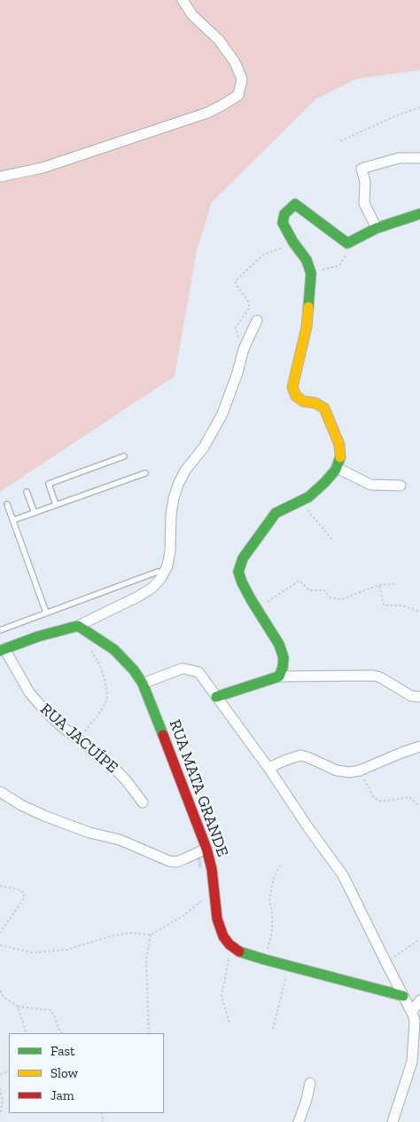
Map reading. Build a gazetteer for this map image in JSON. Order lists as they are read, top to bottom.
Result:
{
  "streets": {
    "street": ["RUA JACUÍPE", "RUA MATA GRANDE"]
  },
  "legend": ["Fast", "Slow", "Jam"]
}
